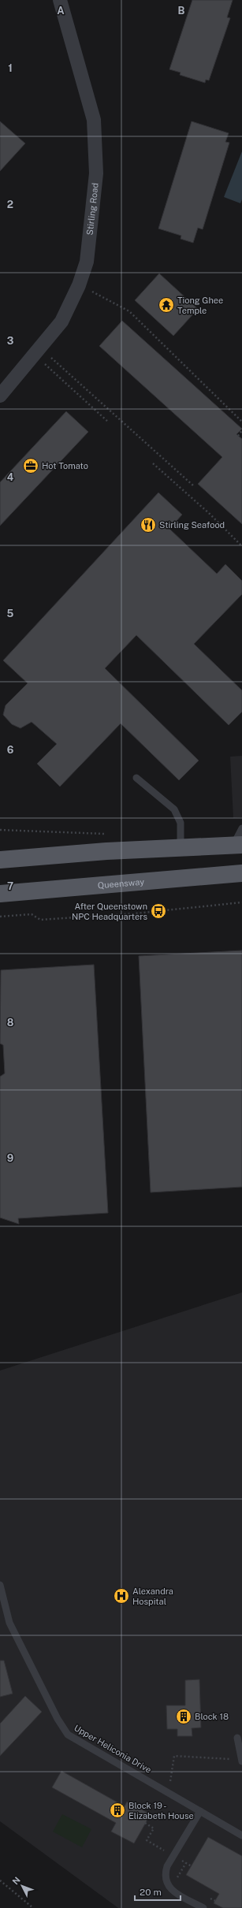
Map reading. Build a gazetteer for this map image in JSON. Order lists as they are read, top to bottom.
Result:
{
  "streets": {
    "main road": ["Queensway"],
    "street": ["Stirling Road"],
    "lane": ["Upper Heliconia Drive"]
  },
  "places": {
    "temple": ["Tiong Ghee Temple"],
    "office": ["Hot Tomato"],
    "restaurant": ["Stirling Seafood"],
    "bus stop": ["After Queenstown NPC Headquarters"],
    "hospital": ["Alexandra Hospital"],
    "building": ["Block 18", "Block 19 - Elizabeth House"]
  },
  "scale_bar": "20 m",
  "north": "top left",
  "grid": {
    "columns": ["A", "B"],
    "rows": [
      "1",
      "2",
      "3",
      "4",
      "5",
      "6",
      "7",
      "8",
      "9"
    ]
  }
}
